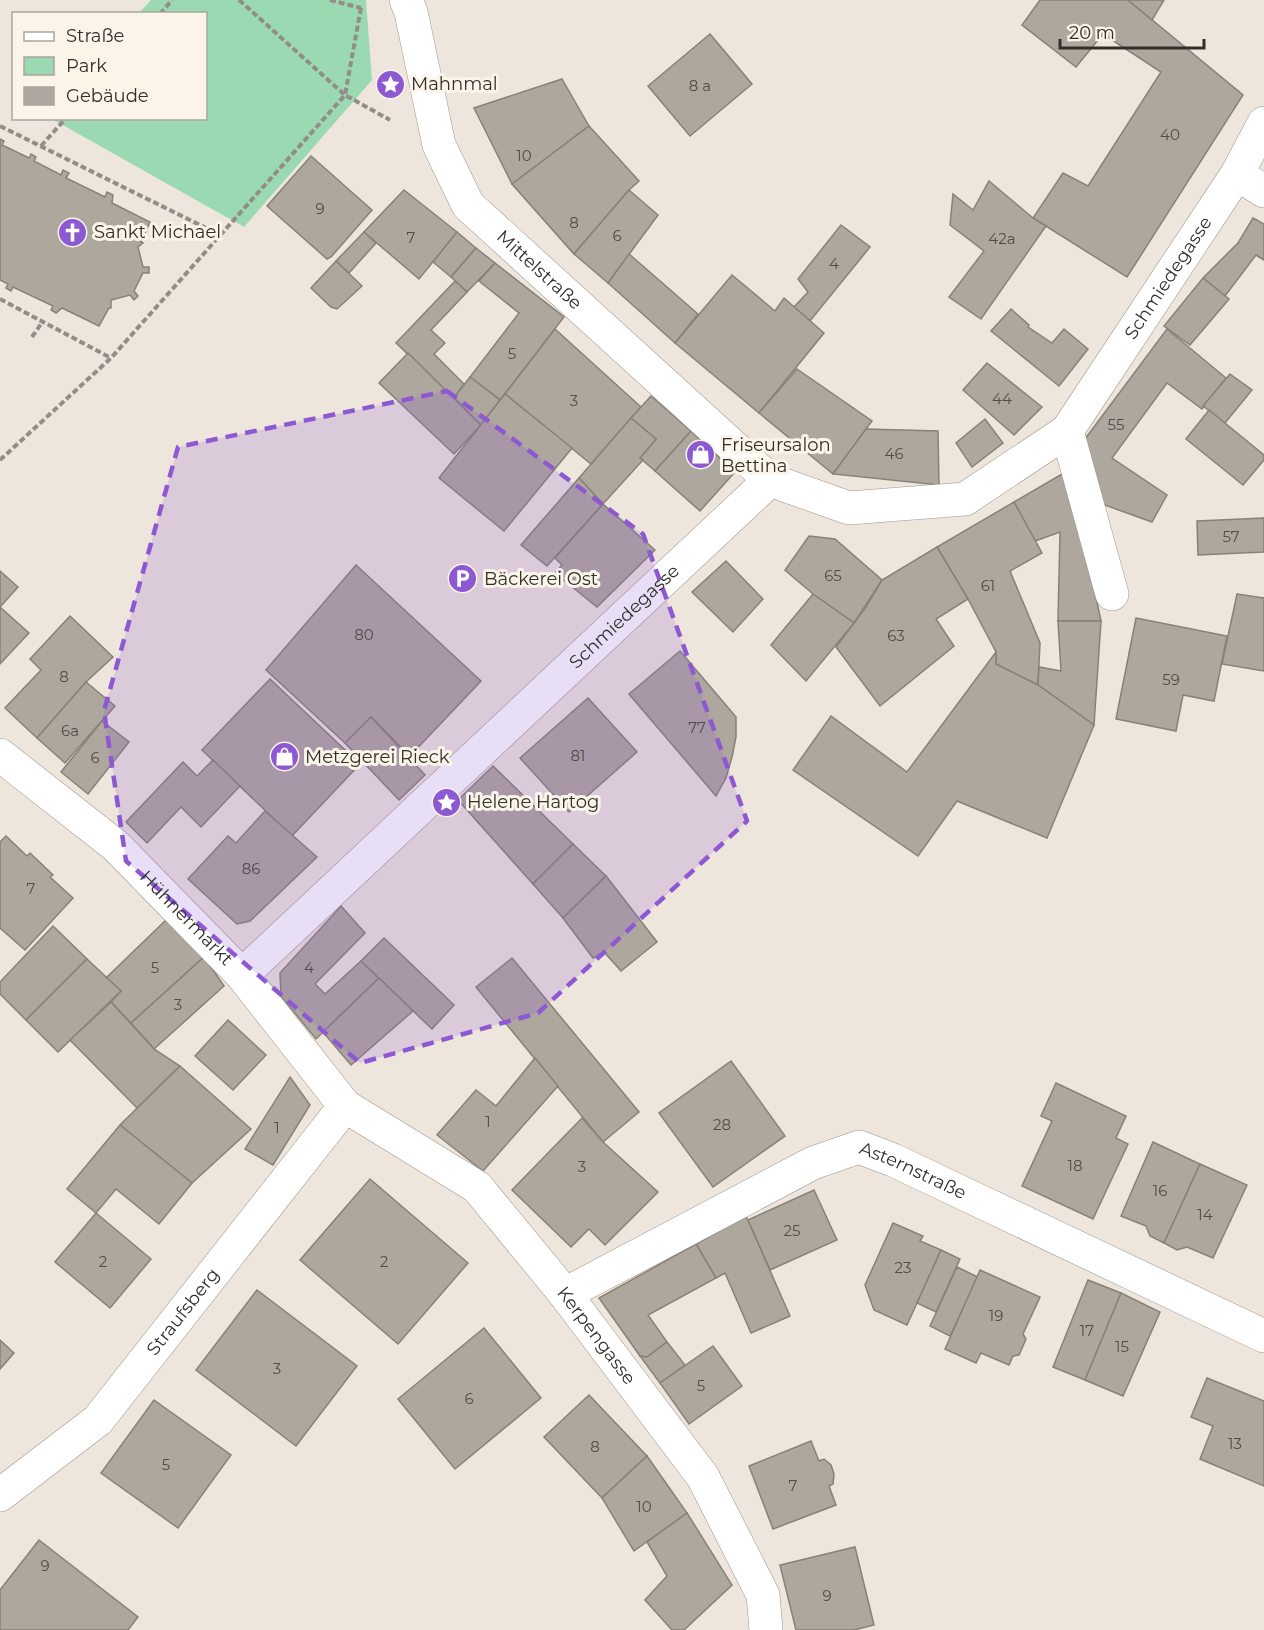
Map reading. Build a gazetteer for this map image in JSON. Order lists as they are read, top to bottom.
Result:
{
  "streets": {
    "street": [
      "Mittelstraße",
      "Schmiedegasse",
      "Hühnermarkt",
      "Asternstraße",
      "Straufsberg",
      "Kerpengasse"
    ]
  },
  "crossings": [
    ["Mittelstraße", "Schmiedegasse"],
    ["Schmiedegasse", "Hühnermarkt"],
    ["Hühnermarkt", "Straufsberg"],
    ["Hühnermarkt", "Kerpengasse"],
    ["Asternstraße", "Kerpengasse"],
    ["Straufsberg", "Kerpengasse"]
  ],
  "places": {
    "place": ["Mahnmal", "Helene Hartog"],
    "church": ["Sankt Michael"],
    "shop": ["Friseursalon Bettina", "Metzgerei Rieck"],
    "parking": ["Bäckerei Ost"]
  },
  "house_numbers": [
    "8 a",
    "40",
    "10",
    "9",
    "8",
    "6",
    "7",
    "42a",
    "4",
    "5",
    "44",
    "3",
    "55",
    "46",
    "57",
    "65",
    "61",
    "80",
    "63",
    "8",
    "59",
    "77",
    "6a",
    "81",
    "6",
    "86",
    "7",
    "5",
    "4",
    "3",
    "1",
    "28",
    "1",
    "18",
    "3",
    "16",
    "14",
    "25",
    "2",
    "2",
    "23",
    "19",
    "17",
    "15",
    "3",
    "5",
    "6",
    "13",
    "8",
    "5",
    "7",
    "10",
    "9",
    "9"
  ],
  "legend": ["Straße", "Park", "Gebäude"],
  "scale_bar": "20 m"
}
